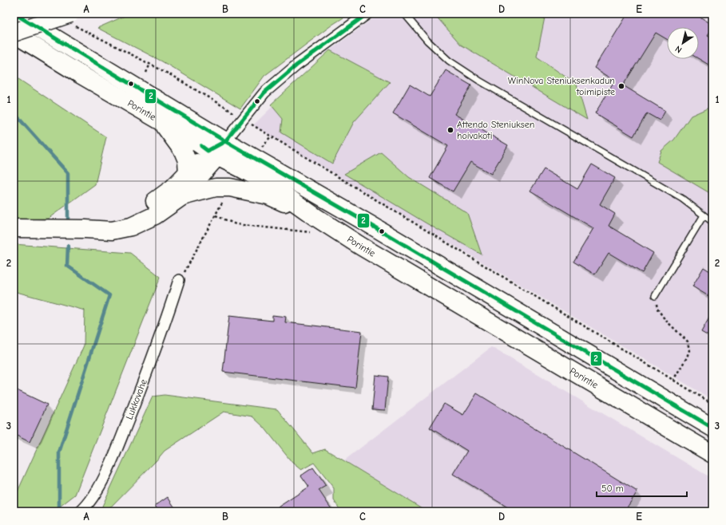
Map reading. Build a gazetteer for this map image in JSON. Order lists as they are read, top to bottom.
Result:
{
  "streets": {
    "highway": ["Porintie"],
    "street": ["Lukkovahe"]
  },
  "places": ["WinNova Steniuksenkadun toimipiste", "Attendo Steniuksen hoivakoti"],
  "lines": ["transit line 2"],
  "scale_bar": "50 m",
  "north": "bottom left",
  "grid": {
    "columns": [
      "A",
      "B",
      "C",
      "D",
      "E"
    ],
    "rows": ["1", "2", "3"]
  }
}
